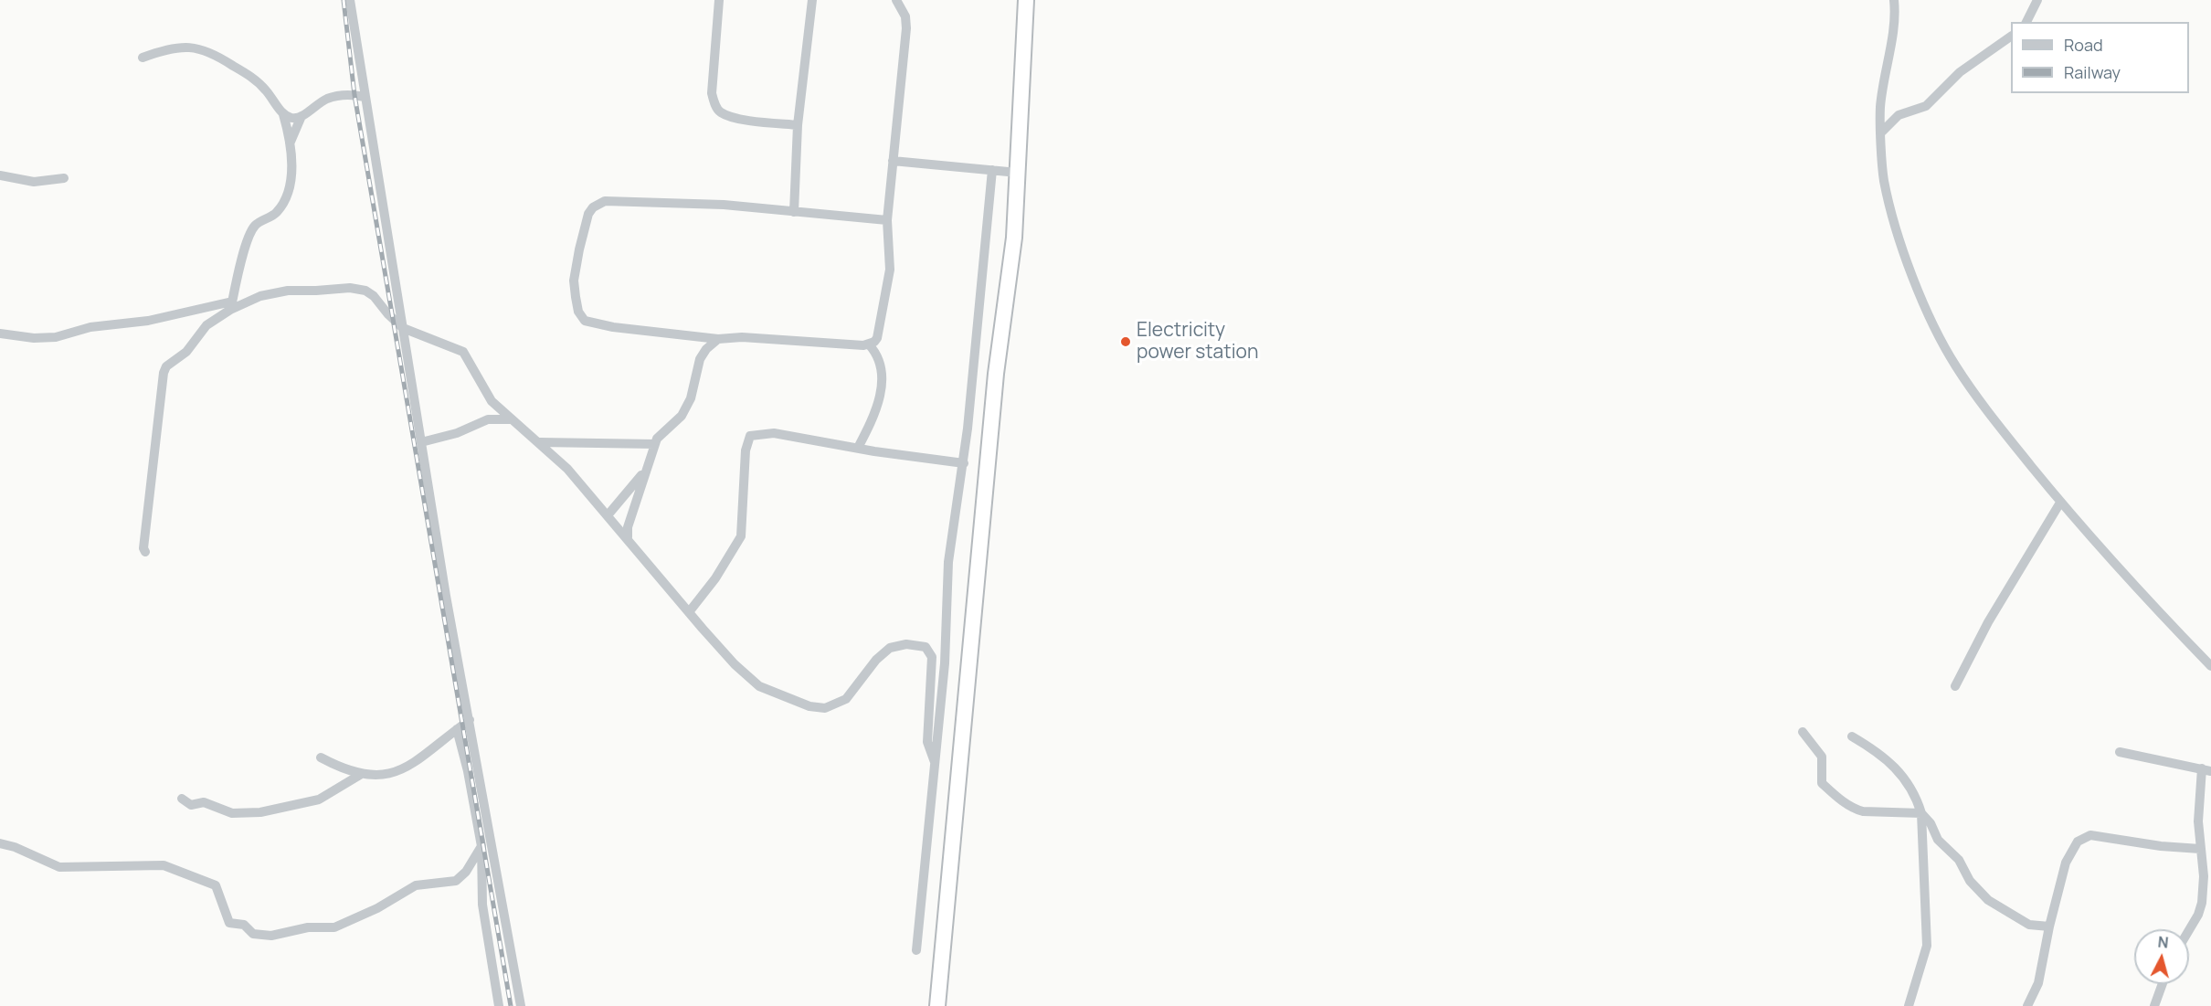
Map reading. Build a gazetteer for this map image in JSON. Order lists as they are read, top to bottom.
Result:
{
  "places": ["Electricity power station"],
  "legend": ["Road", "Railway"],
  "north": "top"
}
